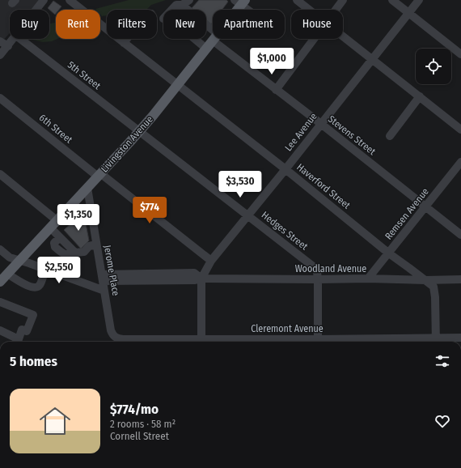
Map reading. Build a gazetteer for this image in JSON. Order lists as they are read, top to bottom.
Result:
{
  "streets": {
    "main road": ["Livingston Avenue"],
    "street": [
      "5th Street",
      "6th Street",
      "Lee Avenue",
      "Stevens Street",
      "Haverford Street",
      "Remsen Avenue",
      "Hedges Street",
      "Woodland Avenue",
      "Jerome Place",
      "Cleremont Avenue"
    ]
  },
  "crossings": [
    ["5th Street", "Livingston Avenue"],
    ["5th Street", "Hedges Street"],
    ["6th Street", "Lee Avenue"],
    ["6th Street", "Livingston Avenue"],
    ["Lee Avenue", "Stevens Street"],
    ["Lee Avenue", "Haverford Street"],
    ["Lee Avenue", "Hedges Street"],
    ["Lee Avenue", "Woodland Avenue"],
    ["Stevens Street", "Remsen Avenue"],
    ["Livingston Avenue", "Haverford Street"],
    ["Livingston Avenue", "Hedges Street"],
    ["Livingston Avenue", "Jerome Place"],
    ["Haverford Street", "Remsen Avenue"],
    ["Haverford Street", "Woodland Avenue"],
    ["Haverford Street", "Cleremont Avenue"],
    ["Remsen Avenue", "Woodland Avenue"],
    ["Hedges Street", "Woodland Avenue"],
    ["Woodland Avenue", "Jerome Place"],
    ["Jerome Place", "Cleremont Avenue"]
  ],
  "page": {
    "chip": [
      "Buy",
      "Rent",
      "Filters",
      "New",
      "Apartment",
      "House"
    ],
    "price": [
      "$1,000",
      "$3,530",
      "$774",
      "$1,350",
      "$2,550"
    ],
    "heading": "5 homes",
    "list": [
      {
        "name": "$774/mo",
        "note": "2 rooms · 58 m² · Cornell Street"
      }
    ]
  }
}
